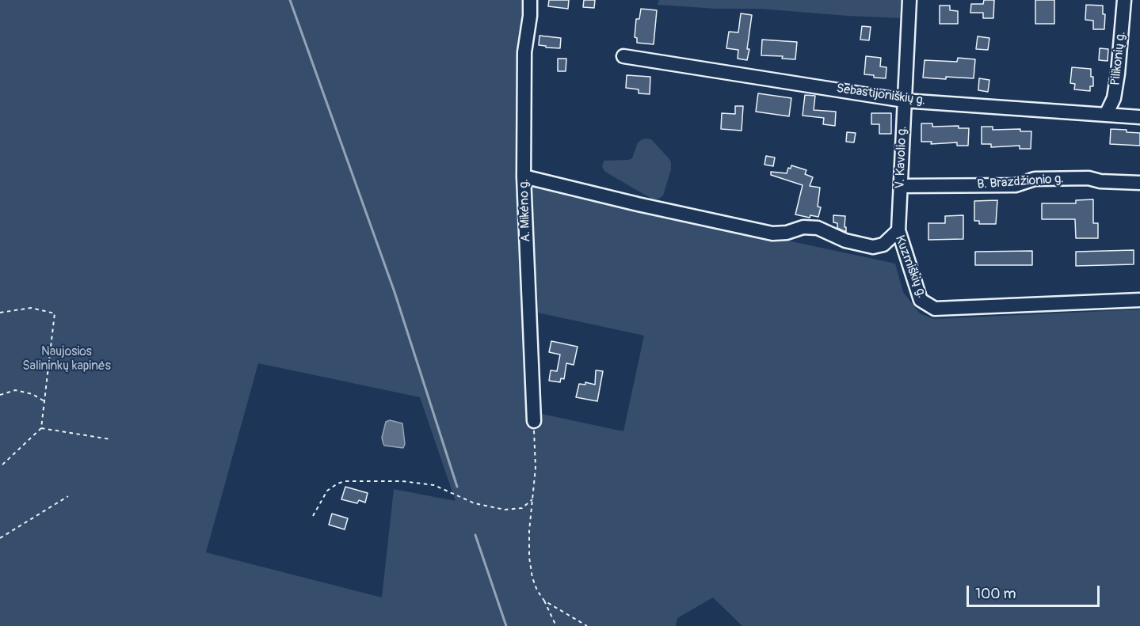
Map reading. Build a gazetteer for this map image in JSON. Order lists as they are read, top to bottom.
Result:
{
  "streets": {
    "street": [
      "Pilikonių g.",
      "Sebastijoniškių g.",
      "V. Kavolio g.",
      "B. Brazdžionio g.",
      "A. Mikėno g.",
      "Kuzmiškių g."
    ]
  },
  "crossings": [
    ["Pilikonių g.", "Sebastijoniškių g."],
    ["Sebastijoniškių g.", "V. Kavolio g."],
    ["V. Kavolio g.", "B. Brazdžionio g."],
    ["V. Kavolio g.", "Kuzmiškių g."],
    ["A. Mikėno g.", "Kuzmiškių g."]
  ],
  "parks": ["Naujosios Salininkų kapinės"],
  "scale_bar": "100 m"
}
